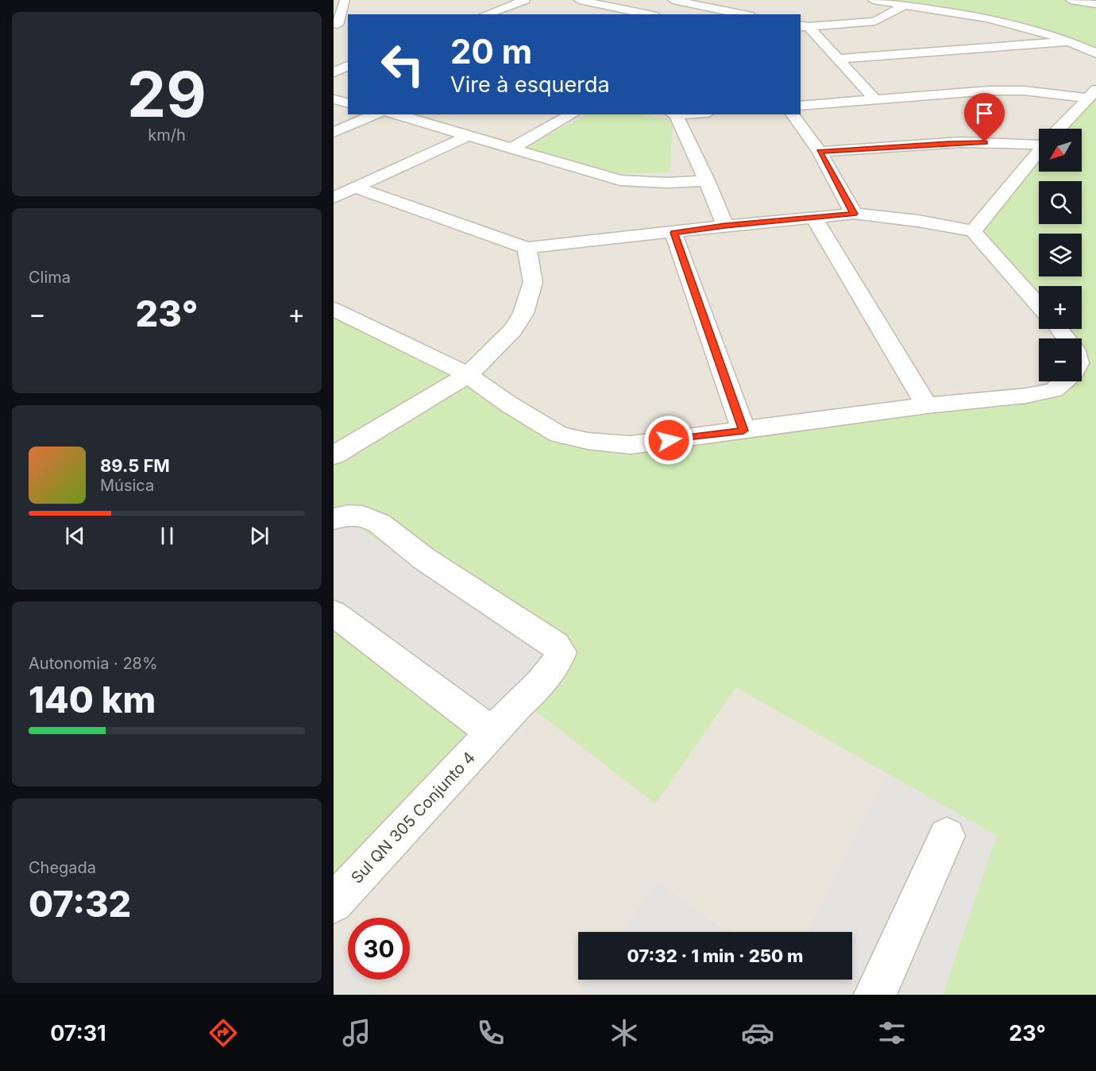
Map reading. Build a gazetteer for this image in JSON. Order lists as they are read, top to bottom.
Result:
{
  "streets": {
    "street": ["Sul QN 305 Conjunto 4"]
  },
  "north": "bottom left",
  "page": {
    "tile": [
      ["29", "km/h"],
      "Clima",
      ["Autonomia · 28%", "140 km"],
      ["Chegada", "07:32"]
    ],
    "turn": ["20 m", "Vire à esquerda"],
    "map_buttons": ["+", "−"],
    "heat": ["−", "23°", "+"],
    "song": ["89.5 FM", "Música"],
    "limit": "30",
    "trip": "07:32 · 1 min · 250 m",
    "tabs": ["07:31", "23°"]
  }
}
